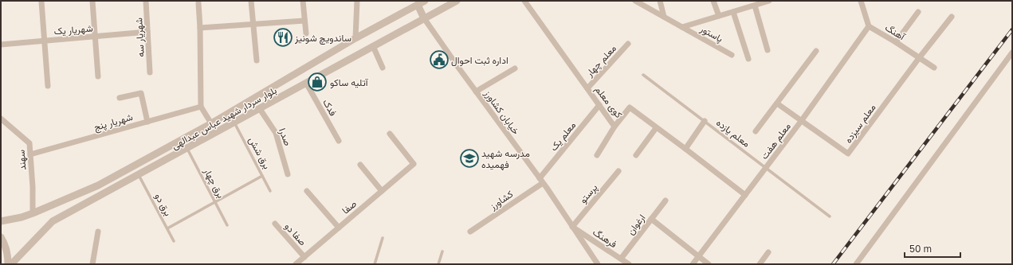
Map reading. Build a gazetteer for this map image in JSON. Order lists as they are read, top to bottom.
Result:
{
  "streets": {
    "street": [
      "شهریار یک",
      "آهنگ",
      "پاستور",
      "شهریار سه",
      "معلم چهار",
      "کوی معلم",
      "فدک",
      "خیابان کشاورز",
      "بلوار سردار شهید عباس عبدالهی",
      "شهریار پنج",
      "معلم سیزده",
      "معلم یک",
      "صدرا",
      "معلم هفت",
      "سهند",
      "پرستو",
      "کشاورز",
      "صفا",
      "ارغوان",
      "صفا دو",
      "فرهنگ"
    ],
    "lane": [
      "معلم یازده",
      "برق شش",
      "برق چهار",
      "برق دو"
    ]
  },
  "crossings": [
    ["شهریار یک", "شهریار سه"],
    ["آهنگ", "معلم سیزده"],
    ["آهنگ", "معلم هفت"],
    ["معلم چهار", "کوی معلم"],
    ["کوی معلم", "معلم یک"],
    ["کوی معلم", "معلم هفت"],
    ["فدک", "بلوار سردار شهید عباس عبدالهی"],
    ["خیابان کشاورز", "بلوار سردار شهید عباس عبدالهی"],
    ["خیابان کشاورز", "معلم یک"],
    ["خیابان کشاورز", "پرستو"],
    ["خیابان کشاورز", "کشاورز"],
    ["خیابان کشاورز", "فرهنگ"],
    ["بلوار سردار شهید عباس عبدالهی", "صدرا"],
    ["بلوار سردار شهید عباس عبدالهی", "برق شش"],
    ["بلوار سردار شهید عباس عبدالهی", "سهند"],
    ["بلوار سردار شهید عباس عبدالهی", "برق چهار"],
    ["بلوار سردار شهید عباس عبدالهی", "برق دو"],
    ["شهریار پنج", "سهند"],
    ["معلم سیزده", "معلم هفت"],
    ["معلم یازده", "معلم هفت"],
    ["معلم یک", "کشاورز"],
    ["پرستو", "فرهنگ"],
    ["صفا", "صفا دو"],
    ["ارغوان", "فرهنگ"]
  ],
  "places": {
    "restaurant": ["ساندویچ شونیز"],
    "public building": ["اداره ثبت احوال"],
    "shop": ["آتلیه ساکو"],
    "school or university": ["مدرسه شهید فهمیده"]
  },
  "scale_bar": "50 m"
}
